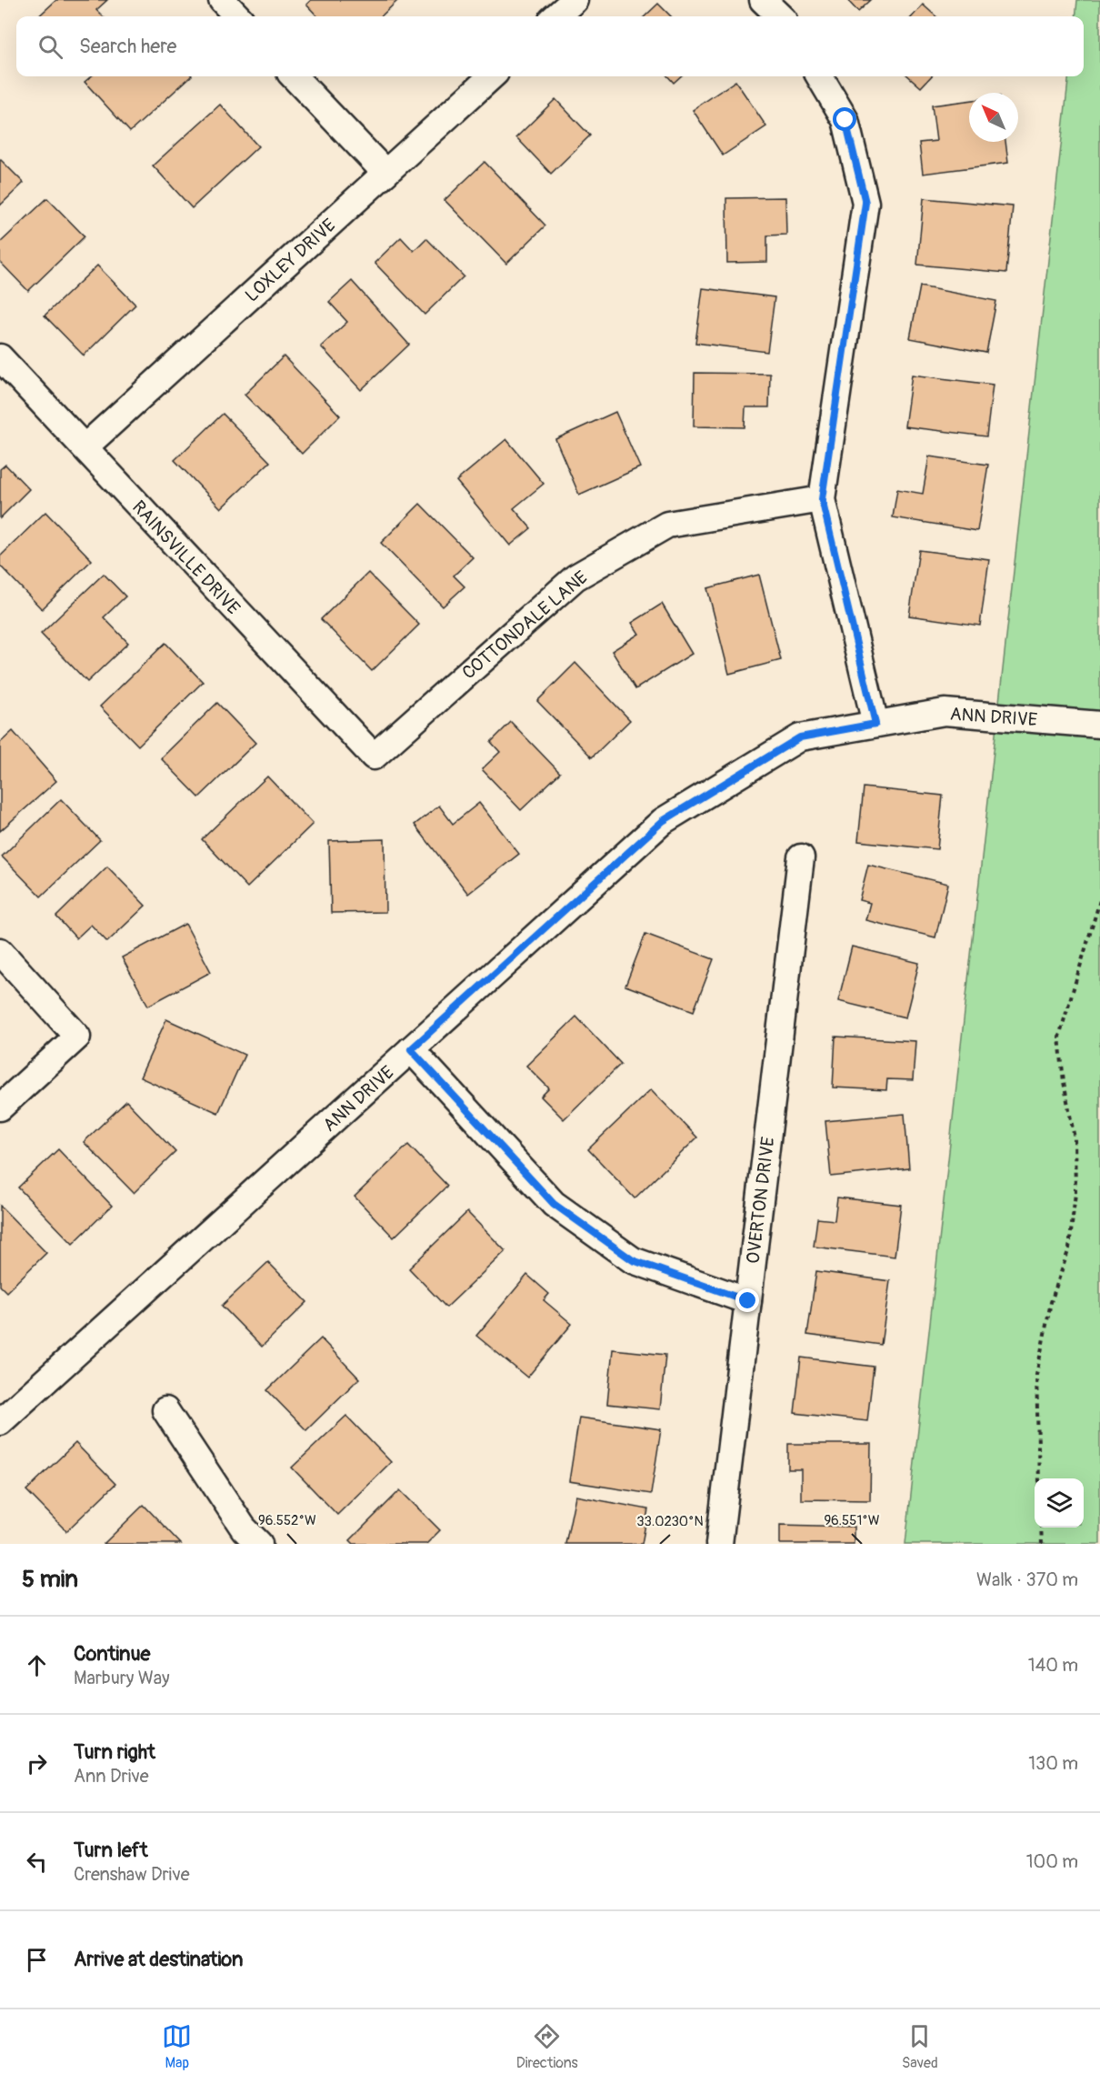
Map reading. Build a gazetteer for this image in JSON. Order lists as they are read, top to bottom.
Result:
{
  "streets": {
    "street": [
      "LOXLEY DRIVE",
      "RAINSVILLE DRIVE",
      "COTTONDALE LANE",
      "ANN DRIVE",
      "OVERTON DRIVE"
    ]
  },
  "crossings": [
    ["LOXLEY DRIVE", "RAINSVILLE DRIVE"],
    ["RAINSVILLE DRIVE", "COTTONDALE LANE"]
  ],
  "north": "top left",
  "page": {
    "search": "Search here",
    "heading": ["5 min", "Walk · 370 m"],
    "list": [
      ["Continue", "Marbury Way", "140 m"],
      ["Turn right", "Ann Drive", "130 m"],
      ["Turn left", "Crenshaw Drive", "100 m"],
      "Arrive at destination"
    ],
    "nav": ["Map", "Directions", "Saved"]
  },
  "coordinates": ["96.552°W", "96.551°W", "33.0230°N"]
}
